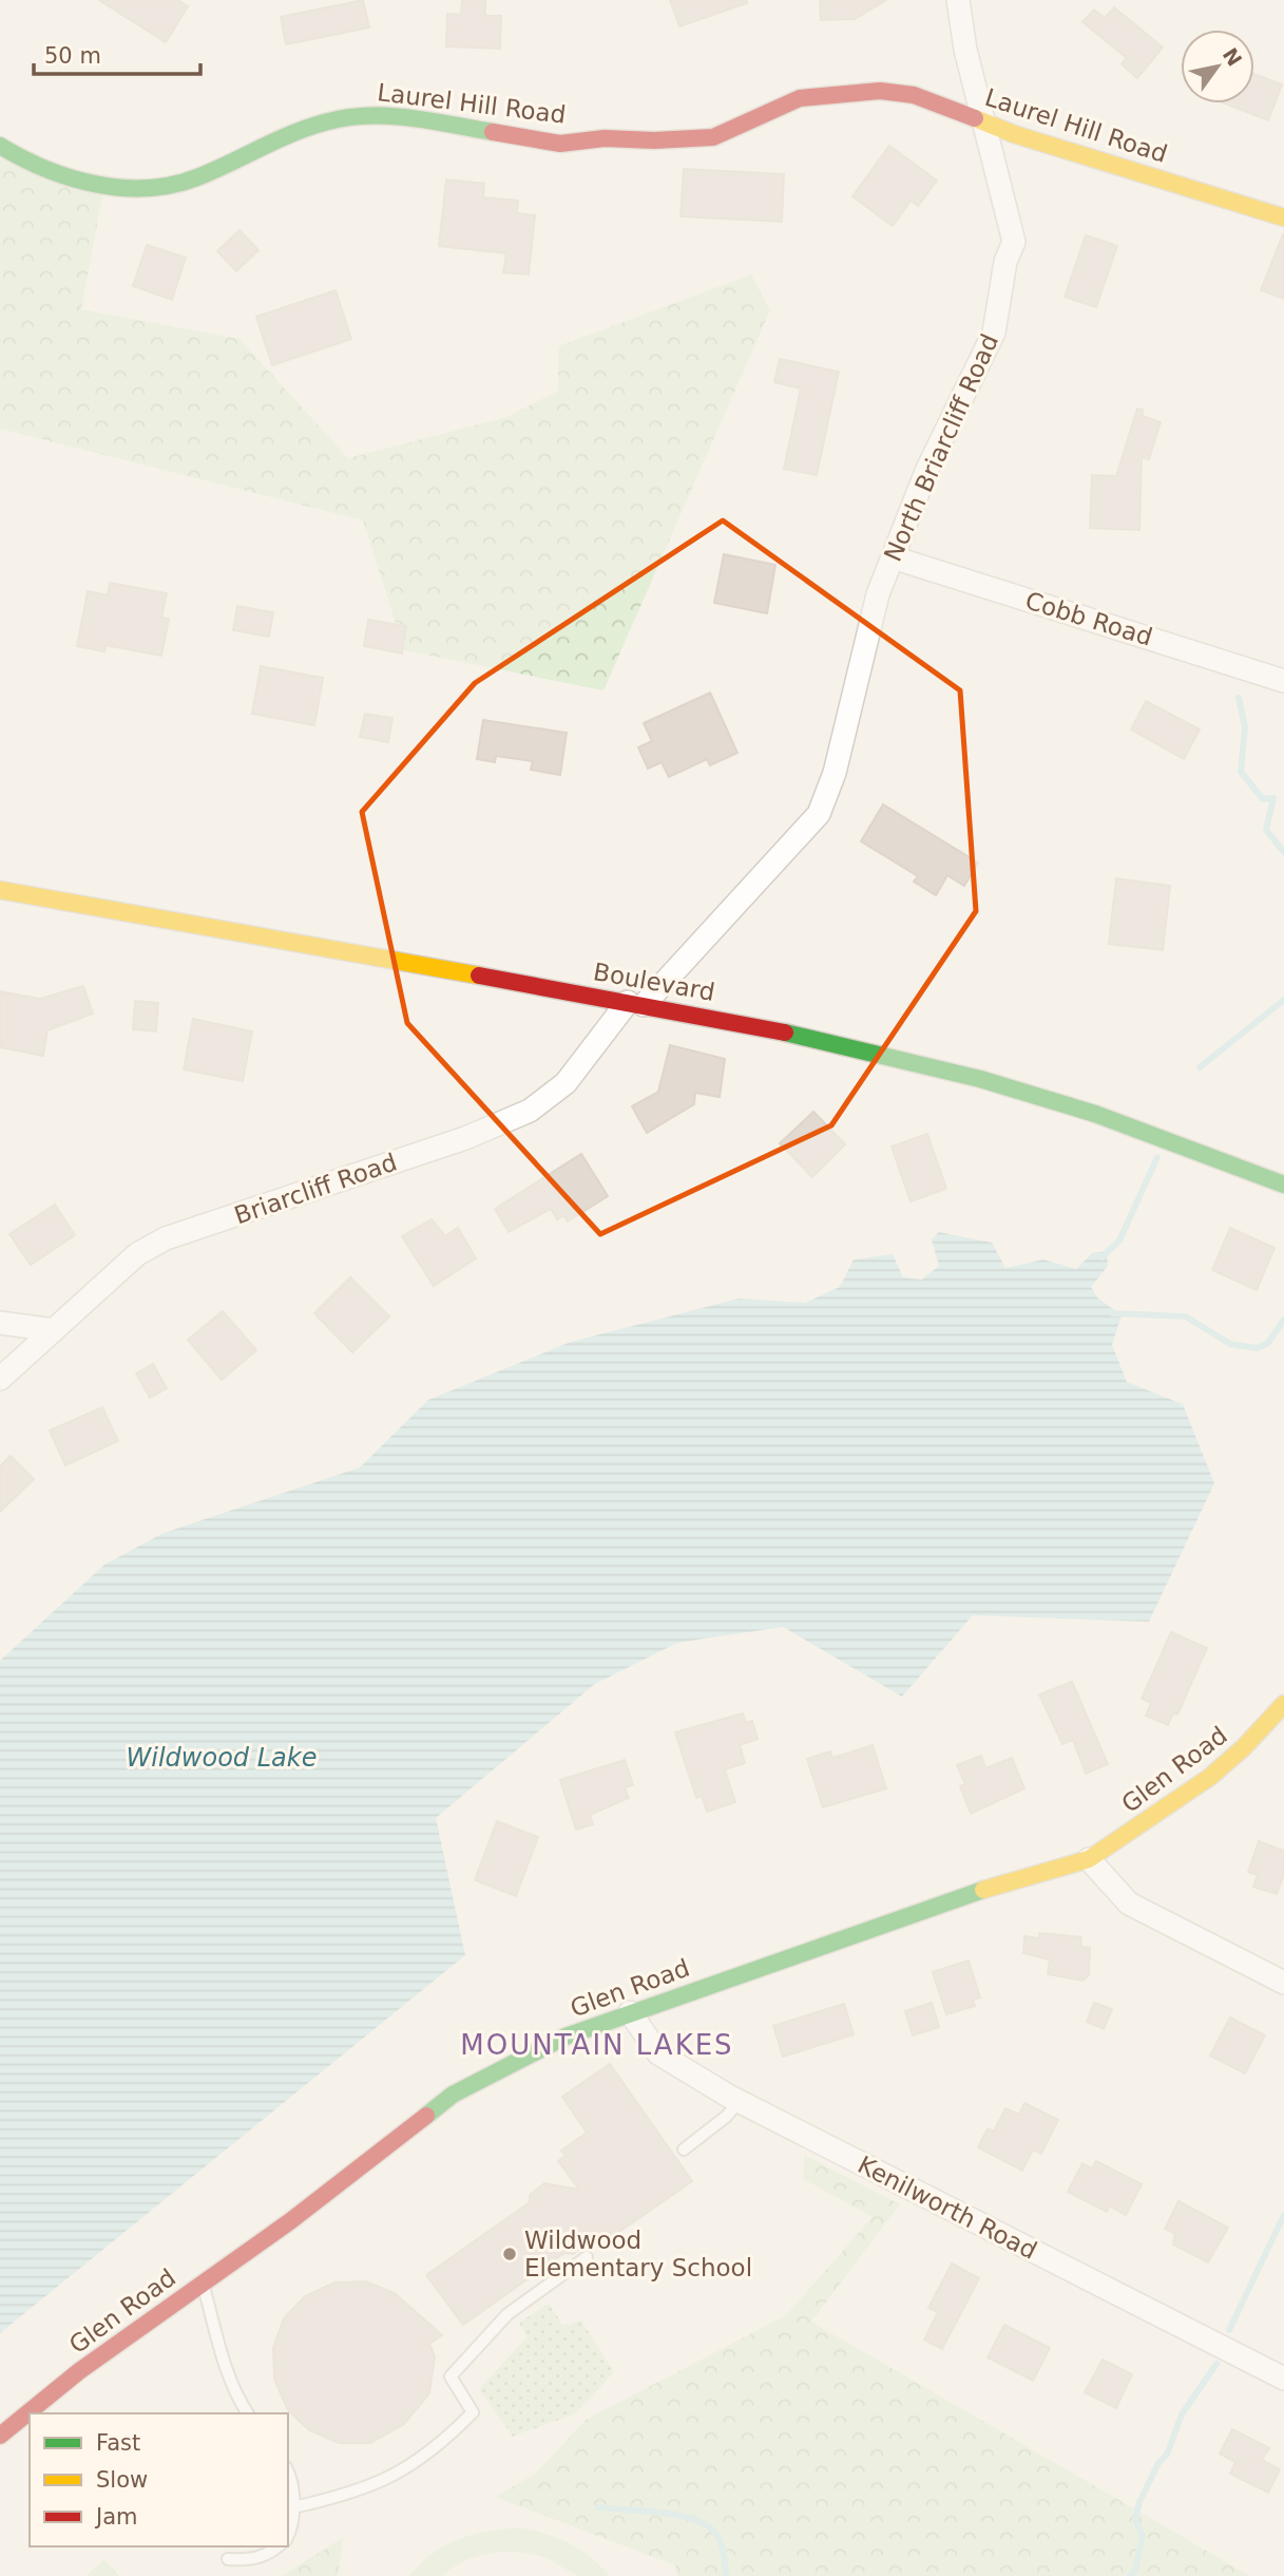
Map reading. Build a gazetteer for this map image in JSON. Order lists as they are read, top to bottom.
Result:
{
  "streets": {
    "street": [
      "Laurel Hill Road",
      "North Briarcliff Road",
      "Cobb Road",
      "Boulevard",
      "Briarcliff Road",
      "Glen Road",
      "Kenilworth Road"
    ]
  },
  "crossings": [
    ["Laurel Hill Road", "North Briarcliff Road"],
    ["North Briarcliff Road", "Cobb Road"],
    ["North Briarcliff Road", "Boulevard"],
    ["North Briarcliff Road", "Briarcliff Road"],
    ["Boulevard", "Briarcliff Road"],
    ["Glen Road", "Kenilworth Road"]
  ],
  "districts": ["MOUNTAIN LAKES"],
  "water": ["Wildwood Lake"],
  "places": ["Wildwood Elementary School"],
  "legend": ["Fast", "Slow", "Jam"],
  "scale_bar": "50 m",
  "north": "top right"
}
